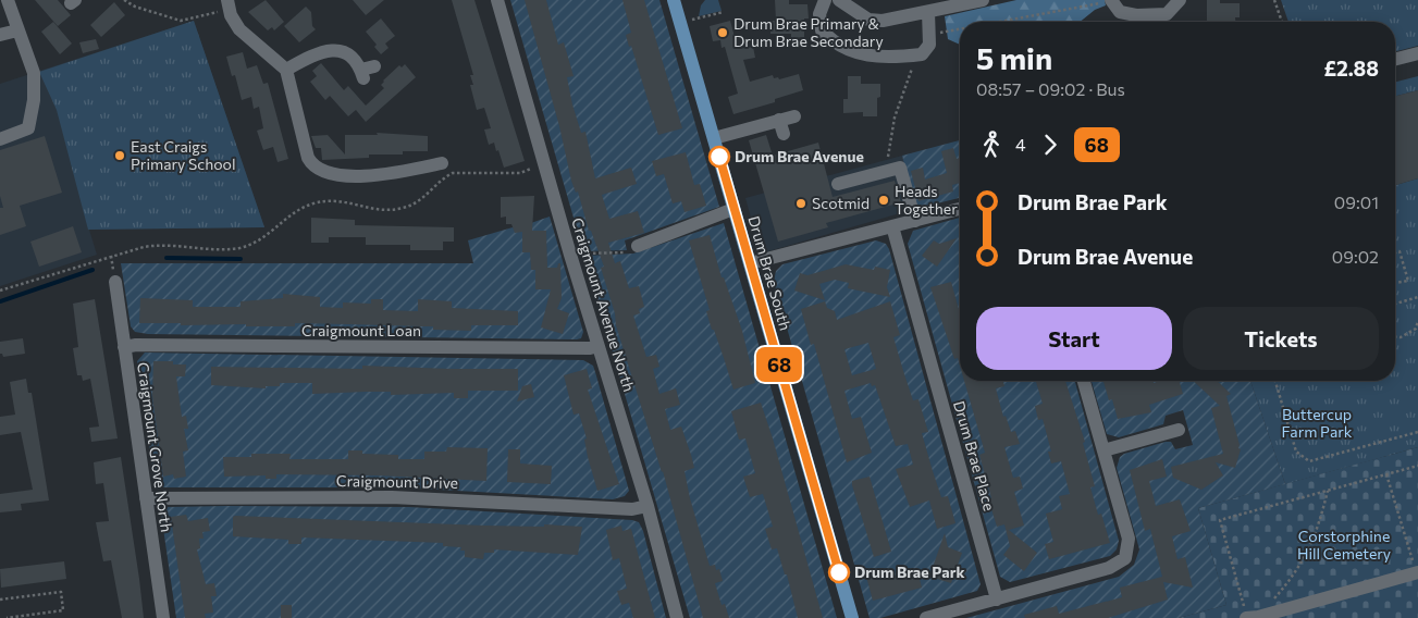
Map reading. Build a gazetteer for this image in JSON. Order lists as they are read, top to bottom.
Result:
{
  "streets": {
    "main road": ["Drum Brae South"],
    "street": [
      "Craigmount Avenue North",
      "Craigmount Loan",
      "Craigmount Grove North",
      "Drum Brae Place",
      "Craigmount Drive"
    ]
  },
  "crossings": [
    ["Craigmount Avenue North", "Craigmount Loan"],
    ["Craigmount Avenue North", "Craigmount Drive"],
    ["Craigmount Loan", "Craigmount Grove North"],
    ["Craigmount Grove North", "Craigmount Drive"]
  ],
  "parks": ["Buttercup Farm Park", "Corstorphine Hill Cemetery"],
  "places": [
    "Drum Brae Primary & Drum Brae Secondary",
    "East Craigs Primary School",
    "Drum Brae Avenue",
    "Heads Together",
    "Scotmid",
    "Drum Brae Park"
  ],
  "lines": ["bus line 68"],
  "page": {
    "on_map": "68",
    "heading": ["5 min", "08:57 – 09:02 · Bus", "£2.88"],
    "legs": ["4", "68"],
    "list": [
      {
        "name": "Drum Brae Park",
        "value": "09:01"
      },
      {
        "name": "Drum Brae Avenue",
        "value": "09:02"
      }
    ],
    "buttons": ["Start", "Tickets"]
  }
}
